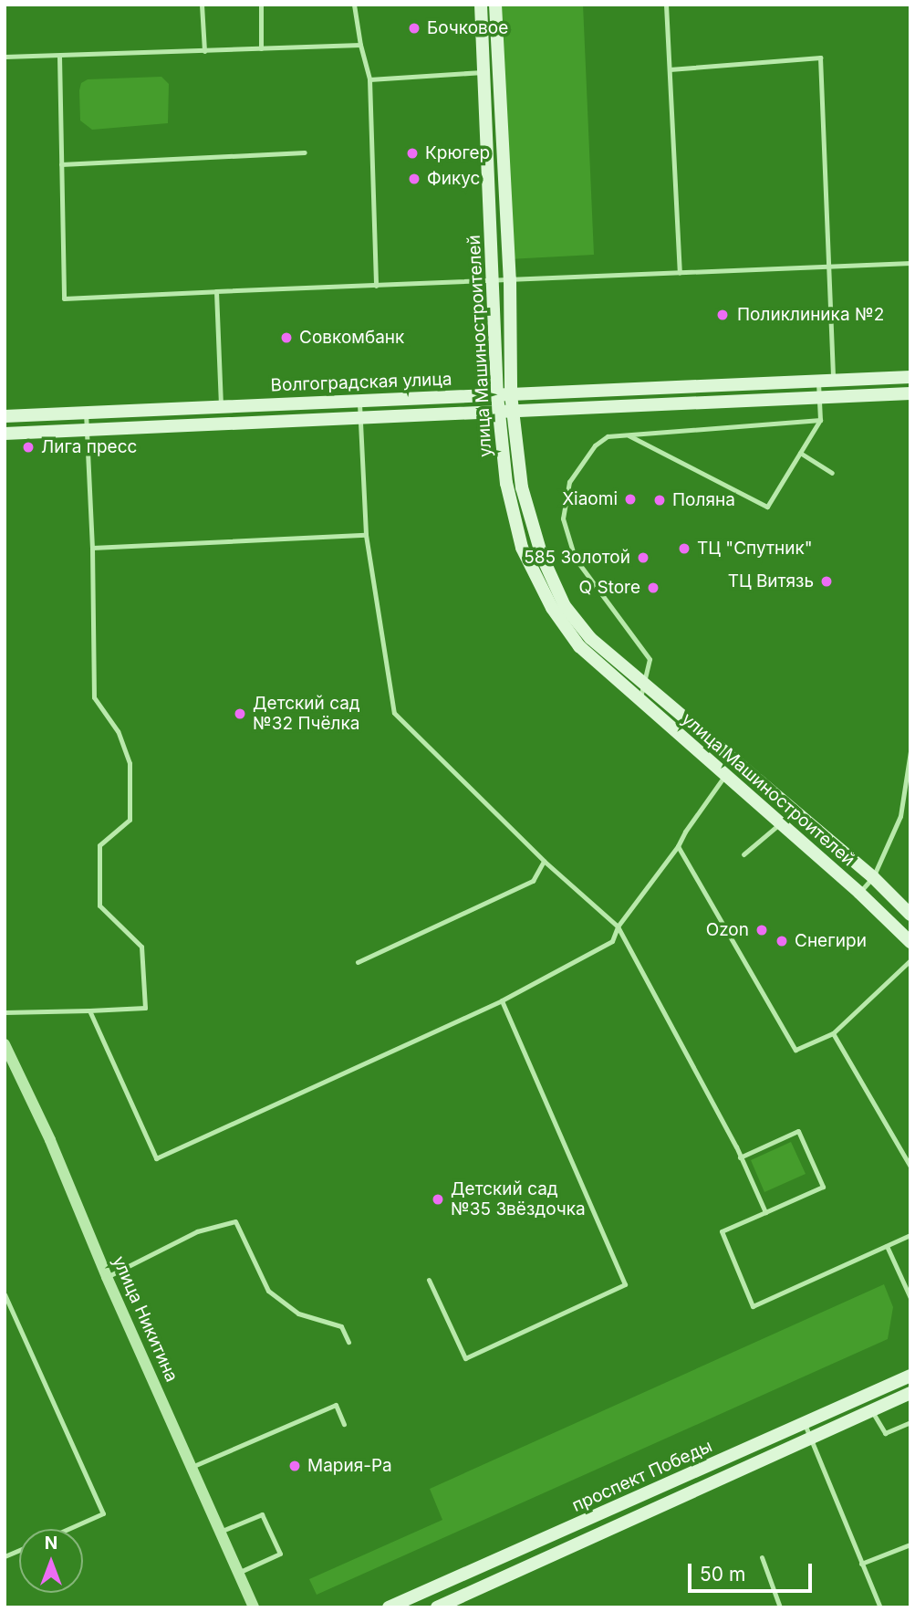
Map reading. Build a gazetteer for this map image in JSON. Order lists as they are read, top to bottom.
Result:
{
  "streets": {
    "main road": ["улица Машиностроителей", "Волгоградская улица", "проспект Победы"],
    "street": ["улица Никитина"]
  },
  "crossings": [
    ["улица Машиностроителей", "Волгоградская улица"]
  ],
  "places": [
    "Бочковое",
    "Крюгер",
    "Фикус",
    "Поликлиника №2",
    "Совкомбанк",
    "Лига пресс",
    "Xiaomi",
    "Поляна",
    "ТЦ \"Спутник\"",
    "585 Золотой",
    "ТЦ Витязь",
    "Q Store",
    "Детский сад №32 Пчёлка",
    "Ozon",
    "Снегири",
    "Детский сад №35 Звёздочка",
    "Мария-Ра"
  ],
  "scale_bar": "50 m",
  "north": "top"
}
